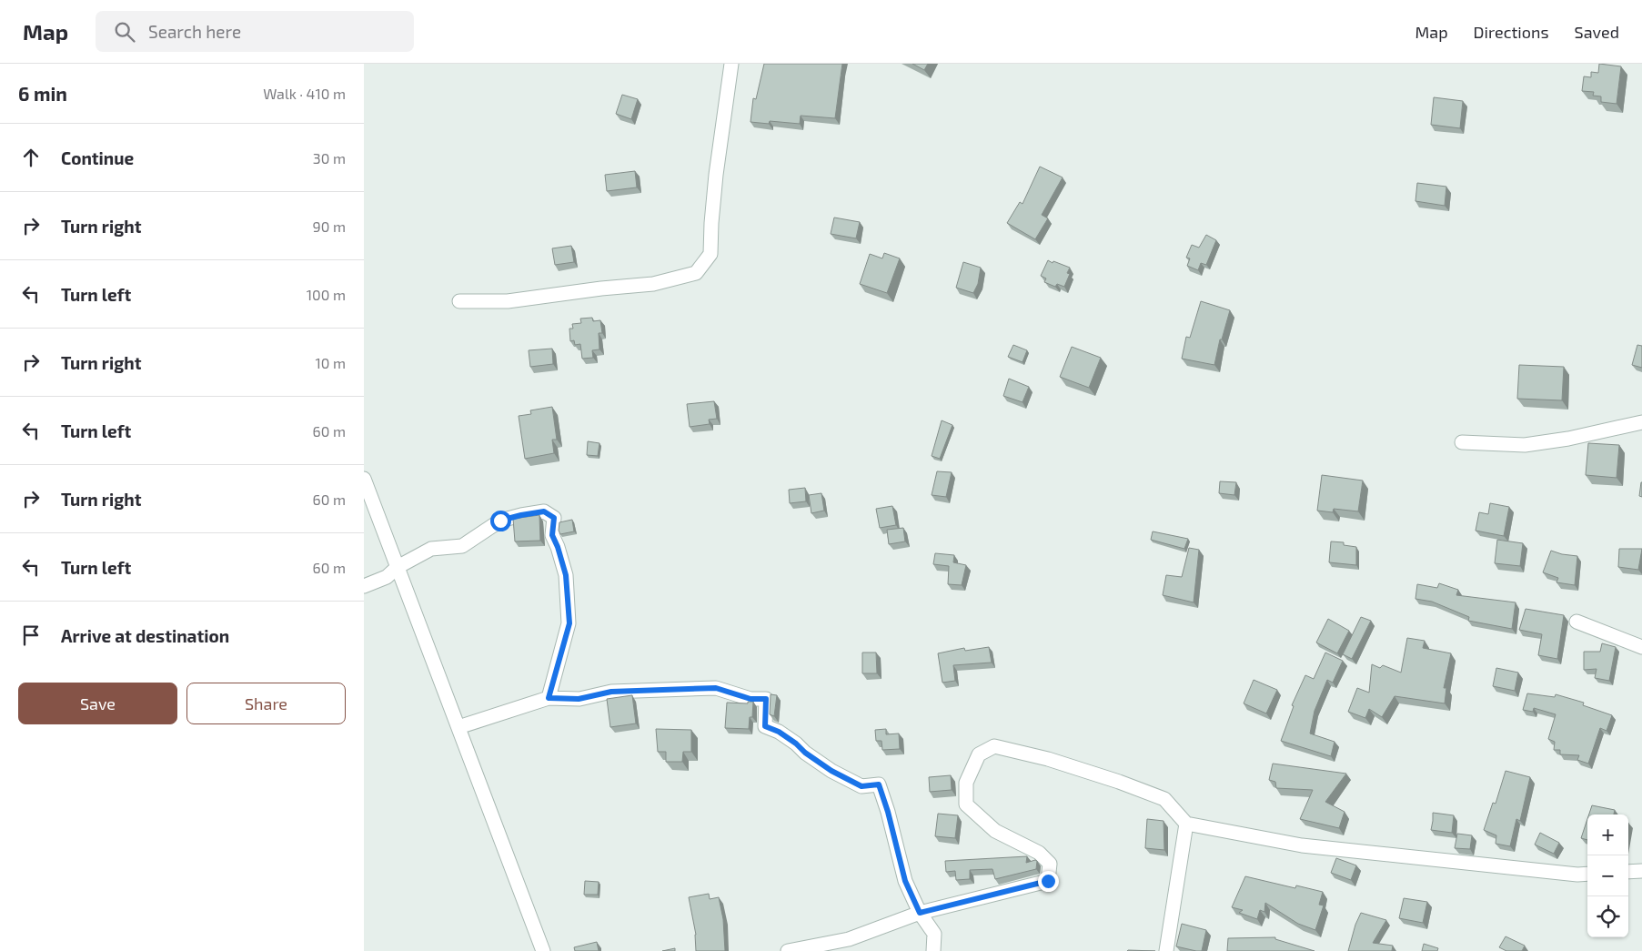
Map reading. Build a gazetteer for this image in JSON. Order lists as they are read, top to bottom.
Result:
{
  "page": {
    "header": "Map",
    "search": "Search here",
    "nav": ["Map", "Directions", "Saved"],
    "heading": ["6 min", "Walk · 410 m"],
    "list": [
      ["Continue", "30 m"],
      ["Turn right", "90 m"],
      ["Turn left", "100 m"],
      ["Turn right", "10 m"],
      ["Turn left", "60 m"],
      ["Turn right", "60 m"],
      ["Turn left", "60 m"],
      "Arrive at destination"
    ],
    "buttons": ["Save", "Share"],
    "map_buttons": ["+", "−"]
  }
}
